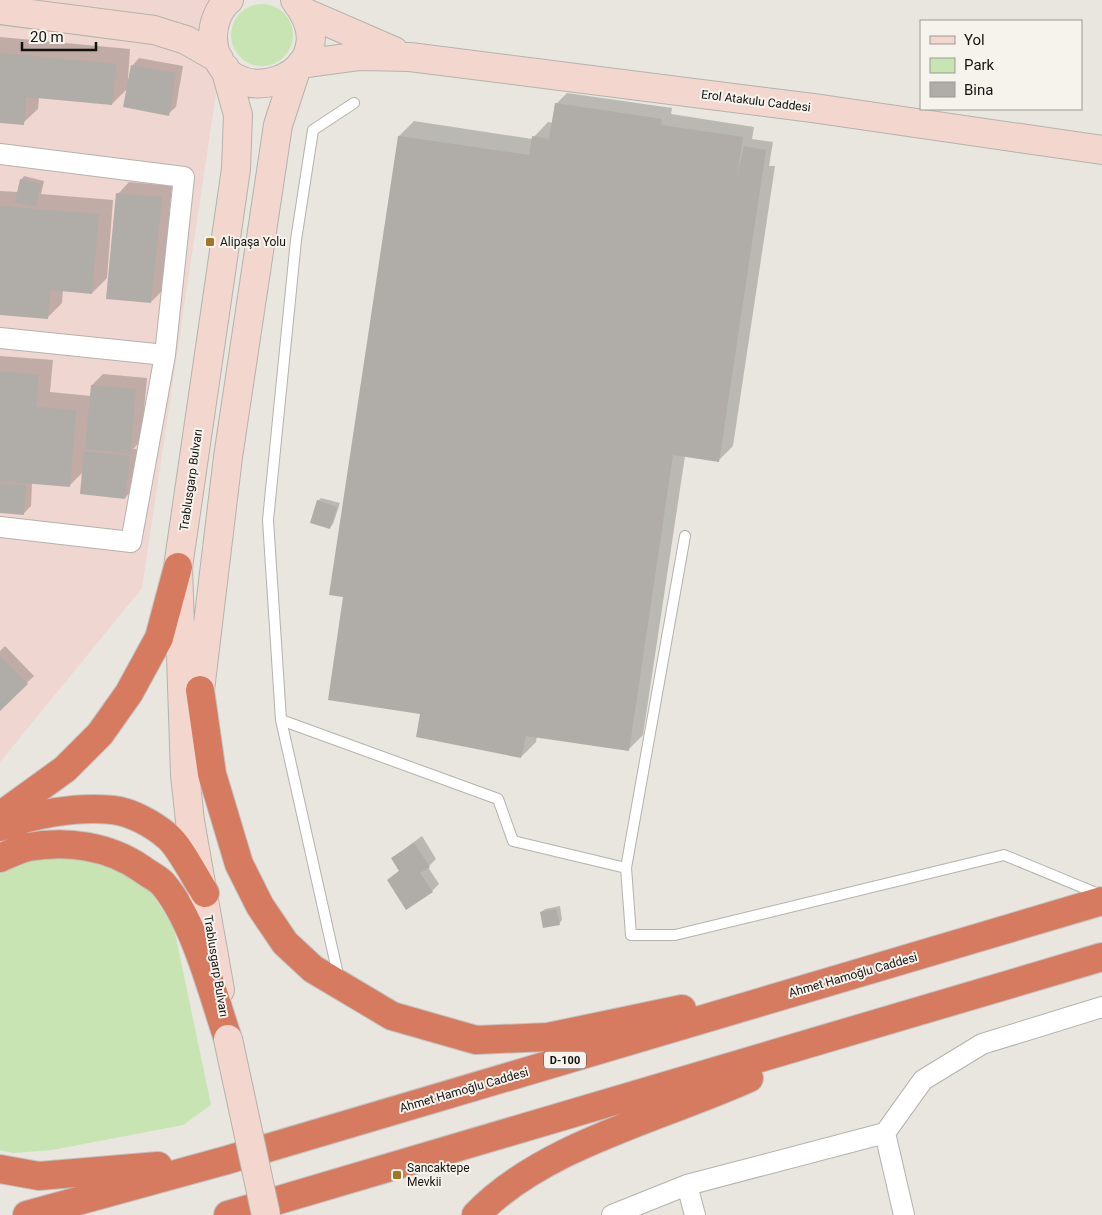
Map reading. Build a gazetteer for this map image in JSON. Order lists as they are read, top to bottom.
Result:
{
  "streets": {
    "highway": ["Ahmet Hamoğlu Caddesi", "D-100"],
    "main road": ["Erol Atakulu Caddesi", "Trablusgarp Bulvarı"]
  },
  "places": {
    "transit": ["Alipaşa Yolu", "Sancaktepe Mevkii"]
  },
  "legend": ["Yol", "Park", "Bina"],
  "scale_bar": "20 m"
}
